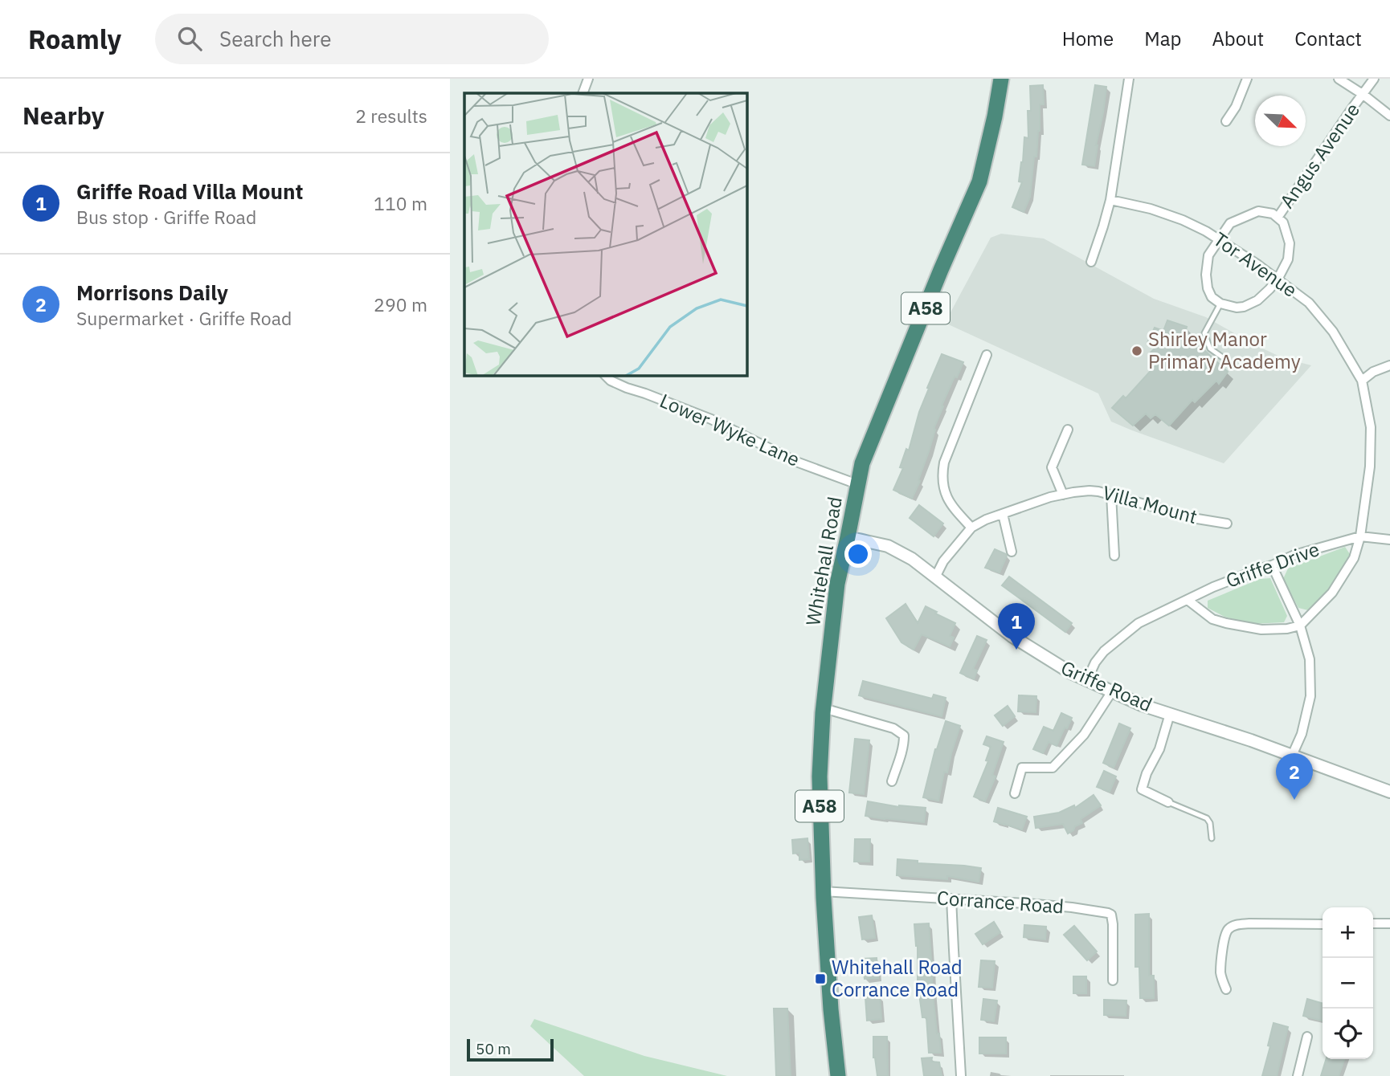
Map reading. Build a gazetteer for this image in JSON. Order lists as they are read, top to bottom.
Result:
{
  "streets": {
    "highway": ["A58", "Whitehall Road"],
    "street": [
      "Angus Avenue",
      "Tor Avenue",
      "Lower Wyke Lane",
      "Villa Mount",
      "Griffe Drive",
      "Griffe Road",
      "Corrance Road"
    ]
  },
  "crossings": [
    ["Tor Avenue", "Griffe Drive"],
    ["Lower Wyke Lane", "Whitehall Road"],
    ["Villa Mount", "Griffe Road"],
    ["Whitehall Road", "Griffe Road"],
    ["Whitehall Road", "Corrance Road"],
    ["Griffe Drive", "Griffe Road"]
  ],
  "places": {
    "other": ["Shirley Manor Primary Academy"],
    "transit": ["Whitehall Road Corrance Road"]
  },
  "scale_bar": "50 m",
  "north": "bottom right",
  "page": {
    "header": "Roamly",
    "search": "Search here",
    "nav": [
      "Home",
      "Map",
      "About",
      "Contact"
    ],
    "heading": ["Nearby", "2 results"],
    "list": [
      {
        "mark": "1",
        "name": "Griffe Road Villa Mount",
        "note": "Bus stop · Griffe Road",
        "value": "110 m"
      },
      {
        "mark": "2",
        "name": "Morrisons Daily",
        "note": "Supermarket · Griffe Road",
        "value": "290 m"
      }
    ],
    "pins": ["1", "2"],
    "map_buttons": ["+", "−"],
    "scale": "50 m"
  }
}
